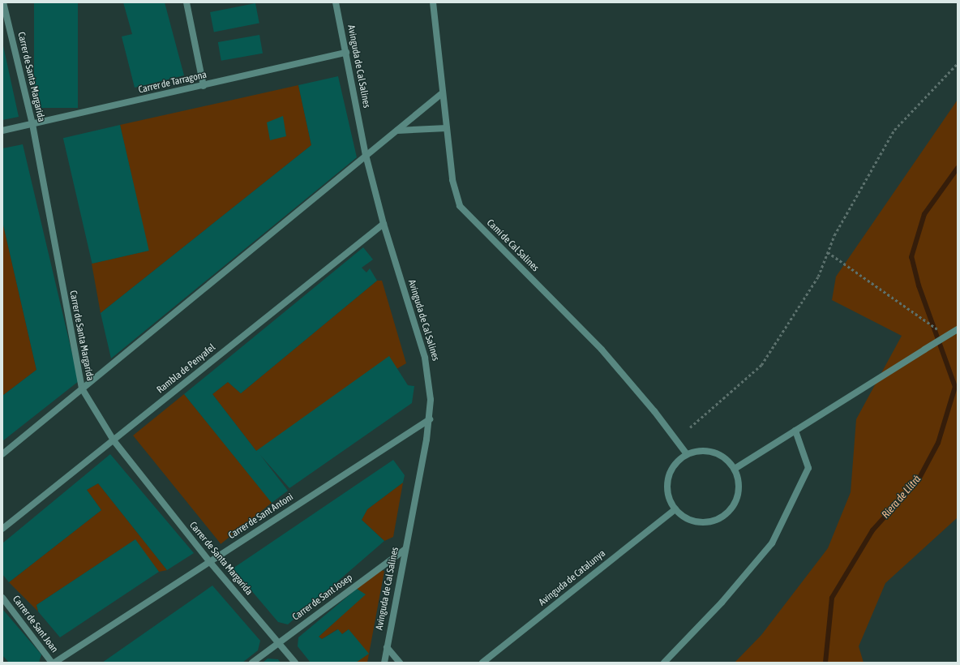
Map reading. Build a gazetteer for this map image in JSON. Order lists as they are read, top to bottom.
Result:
{
  "streets": {
    "street": [
      "Avinguda de Cal Salines",
      "Carrer de Santa Margarida",
      "Carrer de Tarragona",
      "Camí de Cal Salines",
      "Rambla de Penyafel",
      "Carrer de Sant Antoni",
      "Avinguda de Catalunya",
      "Carrer de Sant Josep",
      "Carrer de Sant Joan"
    ]
  },
  "crossings": [
    ["Avinguda de Cal Salines", "Carrer de Tarragona"],
    ["Avinguda de Cal Salines", "Rambla de Penyafel"],
    ["Avinguda de Cal Salines", "Carrer de Sant Antoni"],
    ["Avinguda de Cal Salines", "Carrer de Sant Josep"],
    ["Carrer de Santa Margarida", "Carrer de Tarragona"],
    ["Carrer de Santa Margarida", "Rambla de Penyafel"],
    ["Carrer de Santa Margarida", "Carrer de Sant Antoni"],
    ["Carrer de Santa Margarida", "Carrer de Sant Josep"],
    ["Camí de Cal Salines", "Avinguda de Catalunya"]
  ],
  "water": ["Riera de Llitrà"]
}
